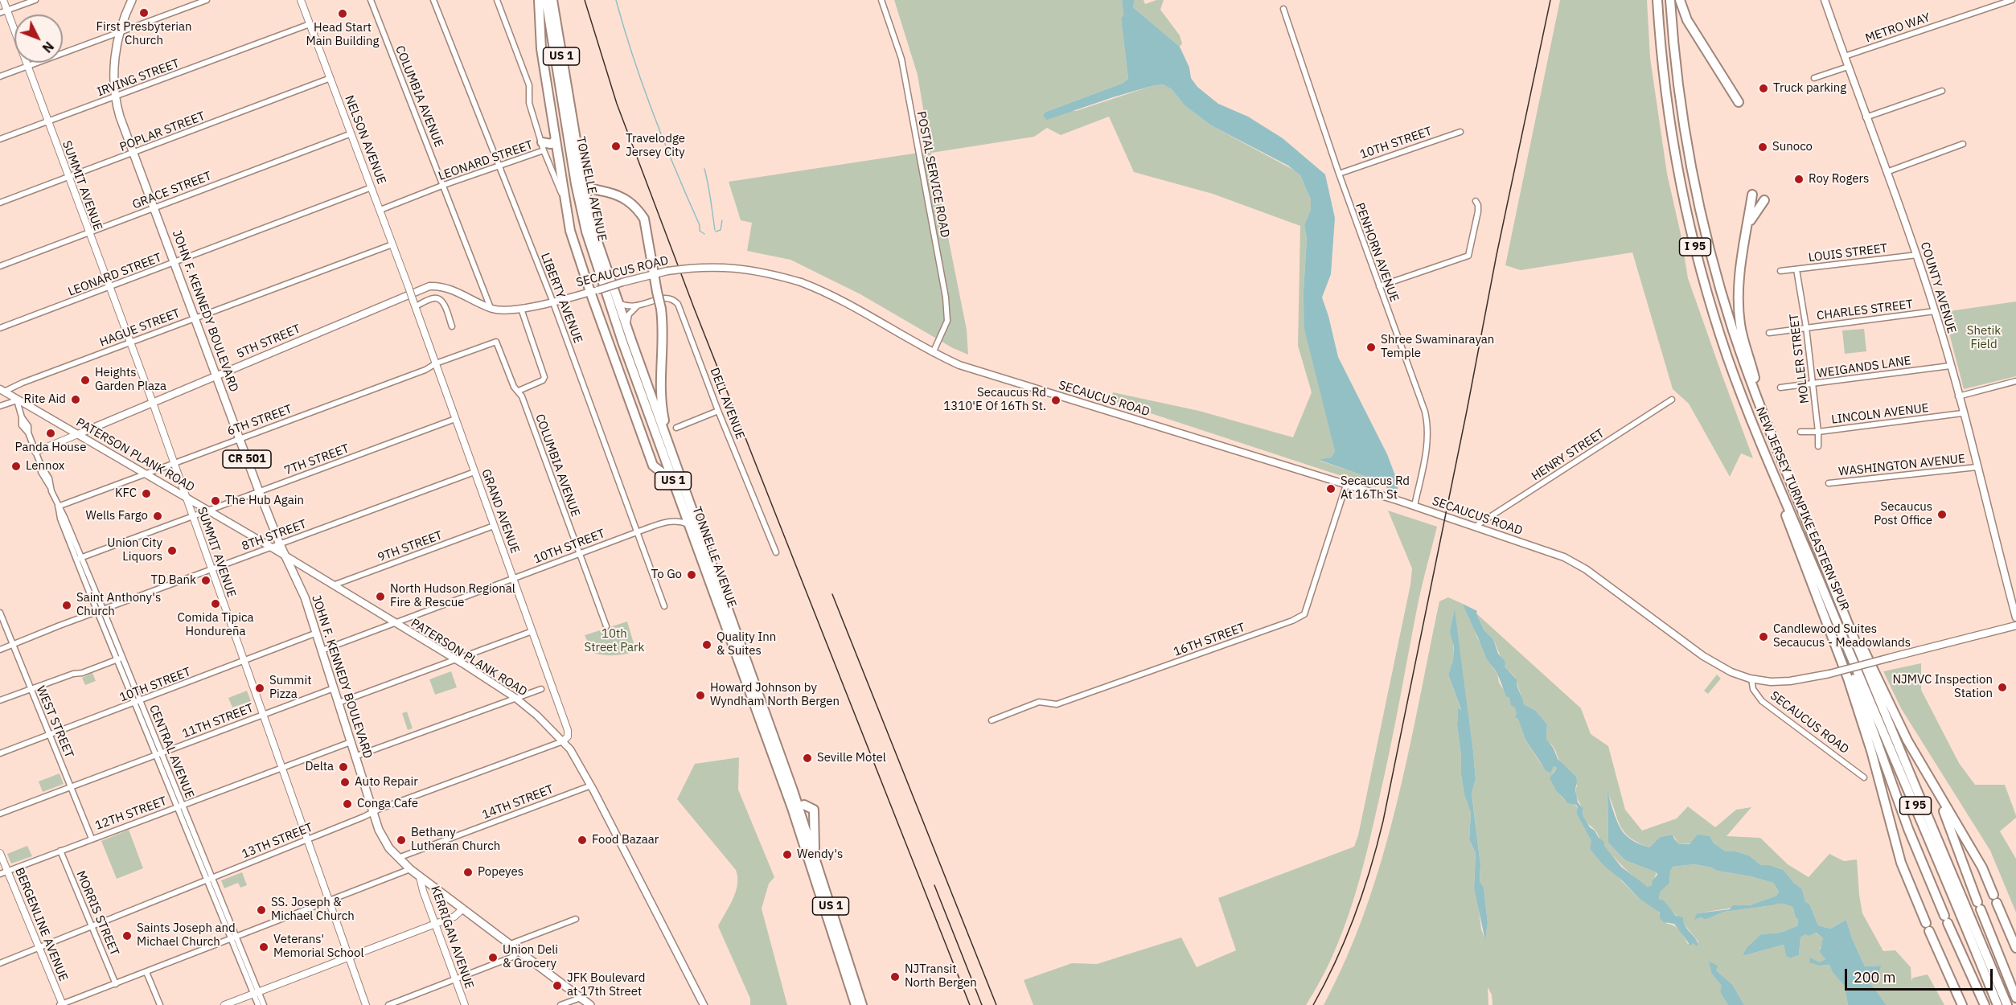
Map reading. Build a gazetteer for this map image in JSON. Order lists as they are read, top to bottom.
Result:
{
  "streets": {
    "highway": [
      "US 1",
      "TONNELLE AVENUE",
      "I 95",
      "NEW JERSEY TURNPIKE EASTERN SPUR"
    ],
    "main road": [
      "SECAUCUS ROAD",
      "COUNTY AVENUE",
      "JOHN F. KENNEDY BOULEVARD",
      "5TH STREET",
      "PATERSON PLANK ROAD",
      "CR 501"
    ],
    "street": [
      "METRO WAY",
      "IRVING STREET",
      "COLUMBIA AVENUE",
      "POPLAR STREET",
      "NELSON AVENUE",
      "10TH STREET",
      "LEONARD STREET",
      "POSTAL SERVICE ROAD",
      "SUMMIT AVENUE",
      "GRACE STREET",
      "PENHORN AVENUE",
      "LOUIS STREET",
      "LIBERTY AVENUE",
      "CHARLES STREET",
      "HAGUE STREET",
      "MOLLER STREET",
      "WEIGANDS LANE",
      "DELL AVENUE",
      "LINCOLN AVENUE",
      "6TH STREET",
      "HENRY STREET",
      "7TH STREET",
      "WASHINGTON AVENUE",
      "GRAND AVENUE",
      "8TH STREET",
      "9TH STREET",
      "16TH STREET",
      "11TH STREET",
      "WEST STREET",
      "CENTRAL AVENUE",
      "14TH STREET",
      "12TH STREET",
      "13TH STREET",
      "MORRIS STREET",
      "BERGENLINE AVENUE",
      "KERRIGAN AVENUE"
    ]
  },
  "crossings": [
    ["METRO WAY", "COUNTY AVENUE"],
    ["IRVING STREET", "NELSON AVENUE"],
    ["IRVING STREET", "SUMMIT AVENUE"],
    ["IRVING STREET", "JOHN F. KENNEDY BOULEVARD"],
    ["COLUMBIA AVENUE", "10TH STREET"],
    ["COLUMBIA AVENUE", "LEONARD STREET"],
    ["COLUMBIA AVENUE", "SECAUCUS ROAD"],
    ["COLUMBIA AVENUE", "6TH STREET"],
    ["POPLAR STREET", "NELSON AVENUE"],
    ["POPLAR STREET", "SUMMIT AVENUE"],
    ["POPLAR STREET", "JOHN F. KENNEDY BOULEVARD"],
    ["NELSON AVENUE", "LEONARD STREET"],
    ["NELSON AVENUE", "GRACE STREET"],
    ["NELSON AVENUE", "HAGUE STREET"],
    ["NELSON AVENUE", "GRAND AVENUE"],
    ["10TH STREET", "SUMMIT AVENUE"],
    ["10TH STREET", "TONNELLE AVENUE"],
    ["10TH STREET", "PENHORN AVENUE"],
    ["10TH STREET", "LIBERTY AVENUE"],
    ["10TH STREET", "JOHN F. KENNEDY BOULEVARD"],
    ["10TH STREET", "PATERSON PLANK ROAD"],
    ["10TH STREET", "GRAND AVENUE"],
    ["10TH STREET", "WEST STREET"],
    ["10TH STREET", "CENTRAL AVENUE"],
    ["LEONARD STREET", "SUMMIT AVENUE"],
    ["LEONARD STREET", "LIBERTY AVENUE"],
    ["LEONARD STREET", "JOHN F. KENNEDY BOULEVARD"],
    ["POSTAL SERVICE ROAD", "SECAUCUS ROAD"],
    ["SUMMIT AVENUE", "GRACE STREET"],
    ["SUMMIT AVENUE", "HAGUE STREET"],
    ["SUMMIT AVENUE", "5TH STREET"],
    ["SUMMIT AVENUE", "6TH STREET"],
    ["SUMMIT AVENUE", "PATERSON PLANK ROAD"],
    ["SUMMIT AVENUE", "7TH STREET"],
    ["SUMMIT AVENUE", "8TH STREET"],
    ["SUMMIT AVENUE", "11TH STREET"],
    ["SUMMIT AVENUE", "12TH STREET"],
    ["SUMMIT AVENUE", "13TH STREET"],
    ["GRACE STREET", "JOHN F. KENNEDY BOULEVARD"],
    ["PENHORN AVENUE", "SECAUCUS ROAD"],
    ["LOUIS STREET", "COUNTY AVENUE"],
    ["LOUIS STREET", "MOLLER STREET"],
    ["SECAUCUS ROAD", "LIBERTY AVENUE"],
    ["SECAUCUS ROAD", "5TH STREET"],
    ["SECAUCUS ROAD", "HENRY STREET"],
    ["SECAUCUS ROAD", "16TH STREET"],
    ["COUNTY AVENUE", "CHARLES STREET"],
    ["COUNTY AVENUE", "WEIGANDS LANE"],
    ["COUNTY AVENUE", "LINCOLN AVENUE"],
    ["COUNTY AVENUE", "WASHINGTON AVENUE"],
    ["CHARLES STREET", "MOLLER STREET"],
    ["JOHN F. KENNEDY BOULEVARD", "HAGUE STREET"],
    ["JOHN F. KENNEDY BOULEVARD", "5TH STREET"],
    ["JOHN F. KENNEDY BOULEVARD", "6TH STREET"],
    ["JOHN F. KENNEDY BOULEVARD", "PATERSON PLANK ROAD"],
    ["JOHN F. KENNEDY BOULEVARD", "7TH STREET"],
    ["JOHN F. KENNEDY BOULEVARD", "8TH STREET"],
    ["JOHN F. KENNEDY BOULEVARD", "11TH STREET"],
    ["JOHN F. KENNEDY BOULEVARD", "14TH STREET"],
    ["JOHN F. KENNEDY BOULEVARD", "12TH STREET"],
    ["JOHN F. KENNEDY BOULEVARD", "13TH STREET"],
    ["JOHN F. KENNEDY BOULEVARD", "KERRIGAN AVENUE"],
    ["HAGUE STREET", "PATERSON PLANK ROAD"],
    ["5TH STREET", "PATERSON PLANK ROAD"],
    ["5TH STREET", "CENTRAL AVENUE"],
    ["MOLLER STREET", "WEIGANDS LANE"],
    ["MOLLER STREET", "LINCOLN AVENUE"],
    ["6TH STREET", "PATERSON PLANK ROAD"],
    ["6TH STREET", "GRAND AVENUE"],
    ["6TH STREET", "CENTRAL AVENUE"],
    ["PATERSON PLANK ROAD", "7TH STREET"],
    ["PATERSON PLANK ROAD", "GRAND AVENUE"],
    ["PATERSON PLANK ROAD", "8TH STREET"],
    ["PATERSON PLANK ROAD", "9TH STREET"],
    ["PATERSON PLANK ROAD", "CENTRAL AVENUE"],
    ["PATERSON PLANK ROAD", "14TH STREET"],
    ["PATERSON PLANK ROAD", "13TH STREET"],
    ["7TH STREET", "GRAND AVENUE"],
    ["7TH STREET", "CENTRAL AVENUE"],
    ["GRAND AVENUE", "8TH STREET"],
    ["GRAND AVENUE", "9TH STREET"],
    ["GRAND AVENUE", "13TH STREET"],
    ["8TH STREET", "WEST STREET"],
    ["8TH STREET", "CENTRAL AVENUE"],
    ["11TH STREET", "WEST STREET"],
    ["11TH STREET", "CENTRAL AVENUE"],
    ["WEST STREET", "12TH STREET"],
    ["CENTRAL AVENUE", "12TH STREET"],
    ["CENTRAL AVENUE", "13TH STREET"],
    ["12TH STREET", "MORRIS STREET"],
    ["12TH STREET", "BERGENLINE AVENUE"],
    ["13TH STREET", "MORRIS STREET"],
    ["13TH STREET", "BERGENLINE AVENUE"]
  ],
  "parks": ["Shetik Field", "10th Street Park"],
  "places": [
    "First Presbyterian Church",
    "Head Start Main Building",
    "Truck parking",
    "Travelodge Jersey City",
    "Sunoco",
    "Roy Rogers",
    "Shree Swaminarayan Temple",
    "Heights Garden Plaza",
    "Rite Aid",
    "Secaucus Rd 1310'E Of 16Th St.",
    "Panda House",
    "Lennox",
    "Secaucus Rd At 16Th St",
    "KFC",
    "The Hub Again",
    "Secaucus Post Office",
    "Wells Fargo",
    "Union City Liquors",
    "To Go",
    "TD Bank",
    "North Hudson Regional Fire & Rescue",
    "Comida Tipica Hondureña",
    "Saint Anthony's Church",
    "Candlewood Suites Secaucus - Meadowlands",
    "Quality Inn & Suites",
    "NJMVC Inspection Station",
    "Summit Pizza",
    "Howard Johnson by Wyndham North Bergen",
    "Seville Motel",
    "Delta",
    "Auto Repair",
    "Conga Cafe",
    "Bethany Lutheran Church",
    "Food Bazaar",
    "Wendy's",
    "Popeyes",
    "SS. Joseph & Michael Church",
    "Saints Joseph and Michael Church",
    "Veterans' Memorial School",
    "Union Deli & Grocery",
    "NJTransit North Bergen",
    "JFK Boulevard at 17th Street"
  ],
  "scale_bar": "200 m",
  "north": "bottom right"
}
